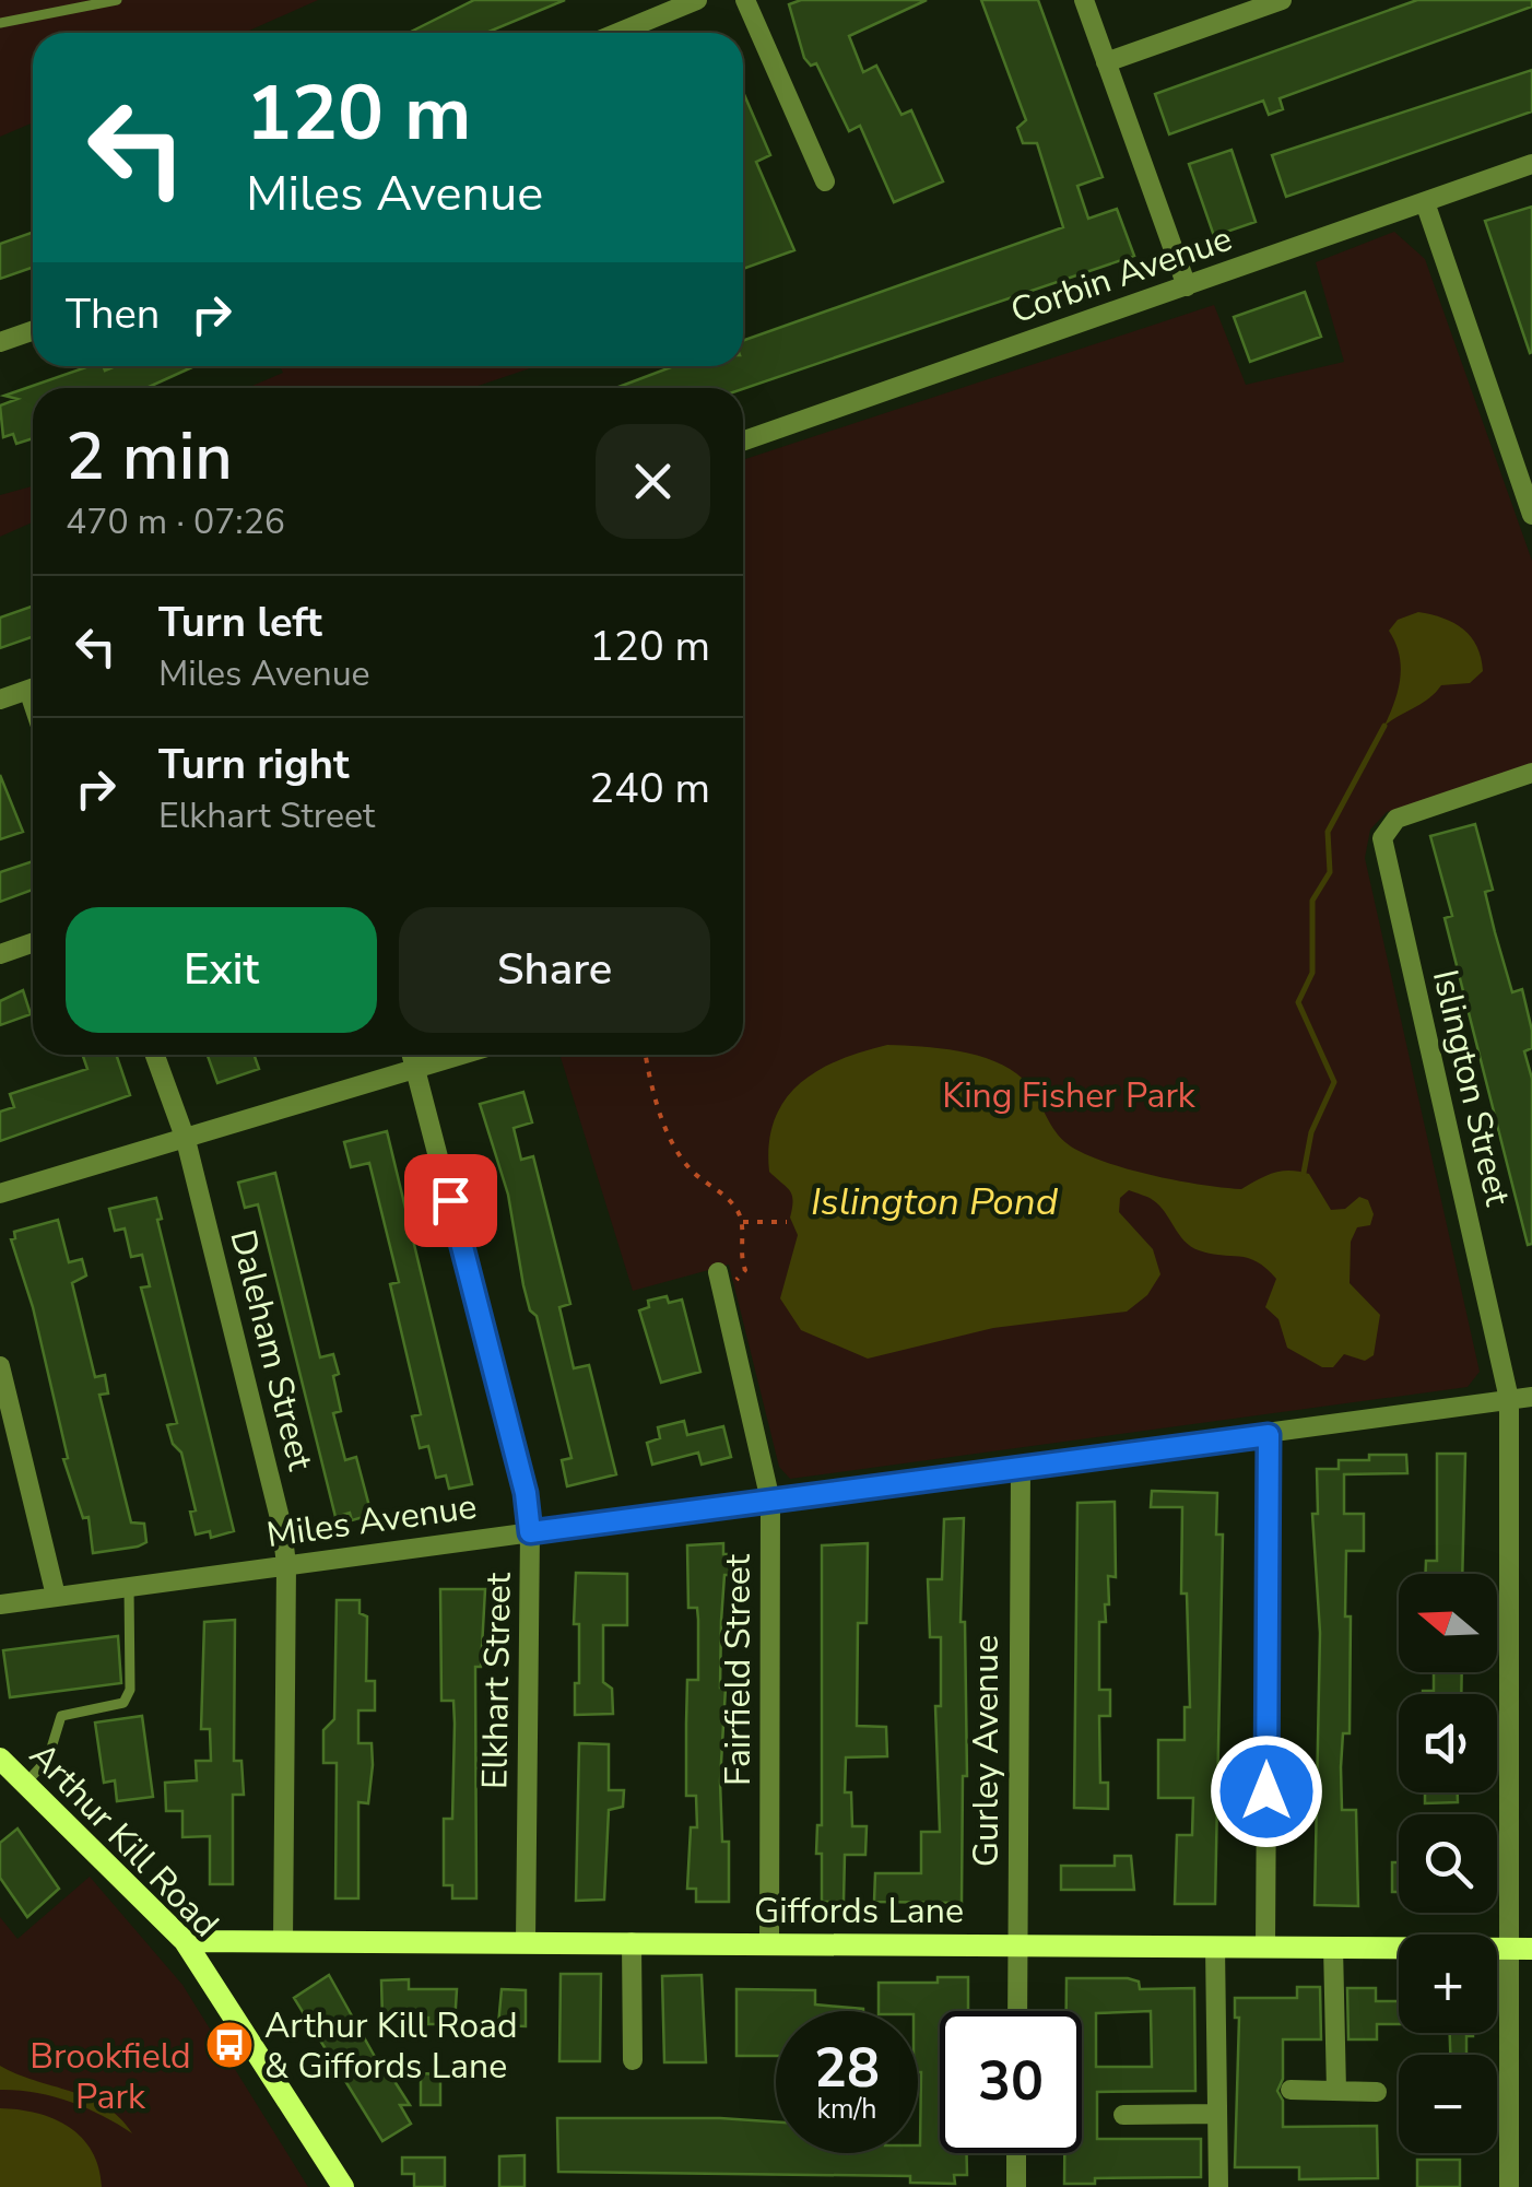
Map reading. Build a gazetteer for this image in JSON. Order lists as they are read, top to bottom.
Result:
{
  "streets": {
    "street": [
      "Corbin Avenue",
      "Islington Street",
      "Daleham Street",
      "Miles Avenue",
      "Fairfield Street",
      "Elkhart Street",
      "Gurley Avenue",
      "Arthur Kill Road",
      "Giffords Lane"
    ]
  },
  "crossings": [
    ["Islington Street", "Miles Avenue"],
    ["Islington Street", "Giffords Lane"],
    ["Daleham Street", "Miles Avenue"],
    ["Daleham Street", "Giffords Lane"],
    ["Miles Avenue", "Fairfield Street"],
    ["Miles Avenue", "Elkhart Street"],
    ["Miles Avenue", "Gurley Avenue"],
    ["Fairfield Street", "Giffords Lane"],
    ["Elkhart Street", "Giffords Lane"],
    ["Gurley Avenue", "Giffords Lane"],
    ["Arthur Kill Road", "Giffords Lane"]
  ],
  "water": ["Islington Pond"],
  "parks": ["King Fisher Park", "Brookfield Park"],
  "places": {
    "bus stop": ["Arthur Kill Road & Giffords Lane"]
  },
  "north": "left",
  "page": {
    "turn": ["120 m", "Miles Avenue"],
    "then": "Then",
    "heading": ["2 min", "470 m · 07:26"],
    "list": [
      {
        "name": "Turn left",
        "note": "Miles Avenue",
        "value": "120 m"
      },
      {
        "name": "Turn right",
        "note": "Elkhart Street",
        "value": "240 m"
      }
    ],
    "buttons": ["Exit", "Share"],
    "map_buttons": ["+", "−"],
    "speed": "28 km/h",
    "limit": "30"
  }
}
